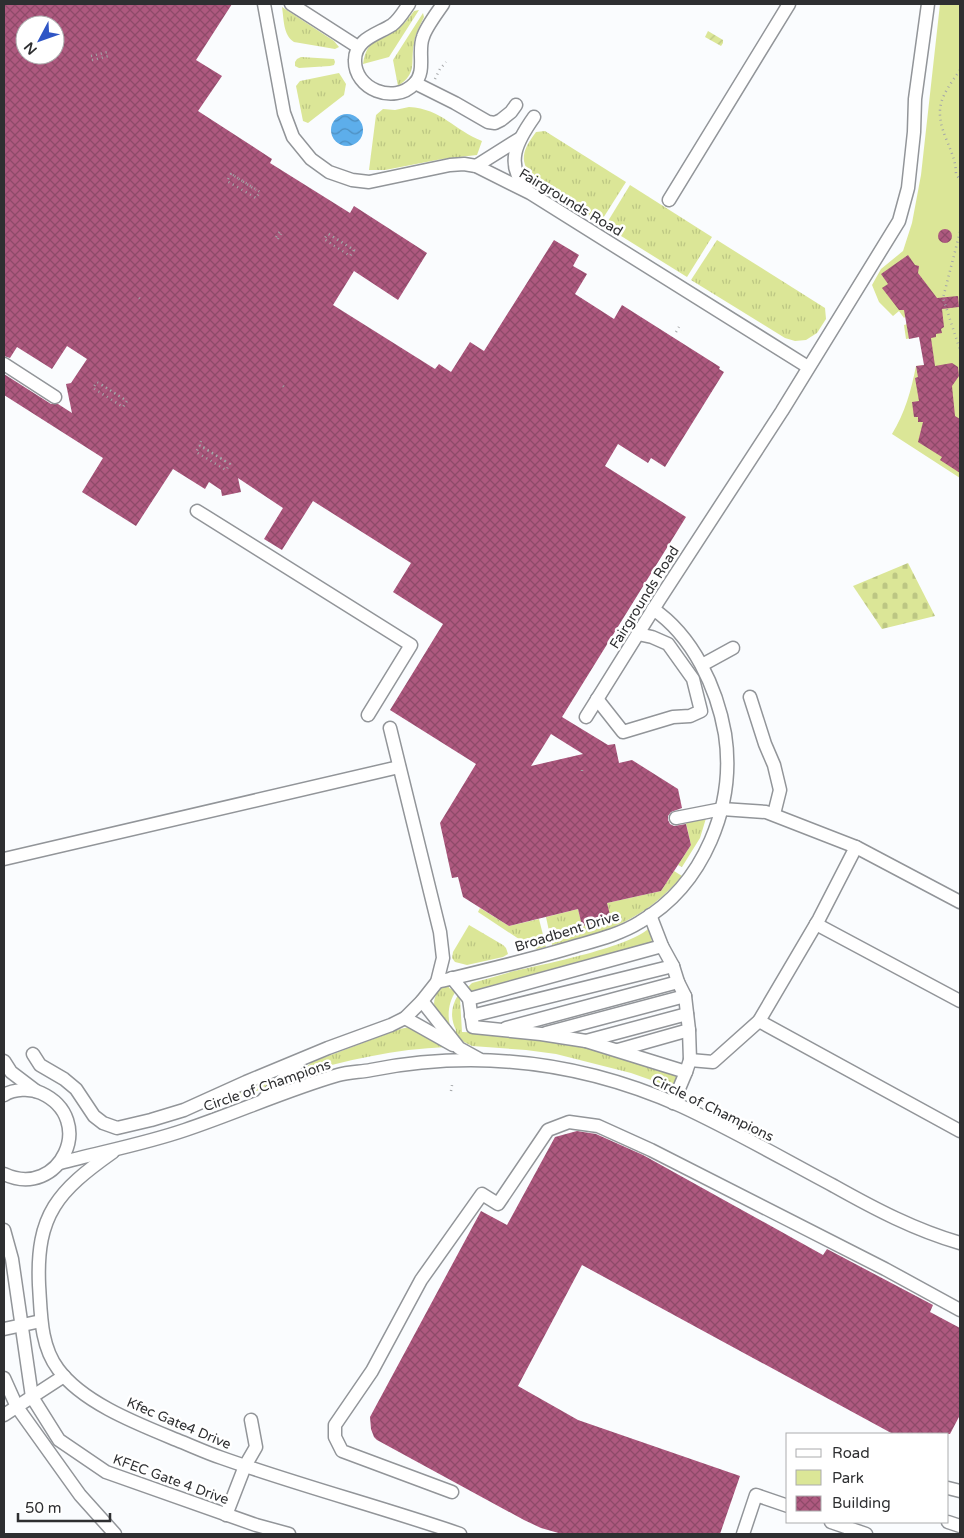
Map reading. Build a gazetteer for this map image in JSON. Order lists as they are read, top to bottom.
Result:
{
  "streets": {
    "street": [
      "Fairgrounds Road",
      "Broadbent Drive",
      "Circle of Champions",
      "Kfec Gate4 Drive",
      "KFEC Gate 4 Drive"
    ]
  },
  "crossings": [
    ["Fairgrounds Road", "Broadbent Drive"],
    ["Circle of Champions", "Kfec Gate4 Drive"]
  ],
  "legend": ["Road", "Park", "Building"],
  "scale_bar": "50 m",
  "north": "bottom left"
}
